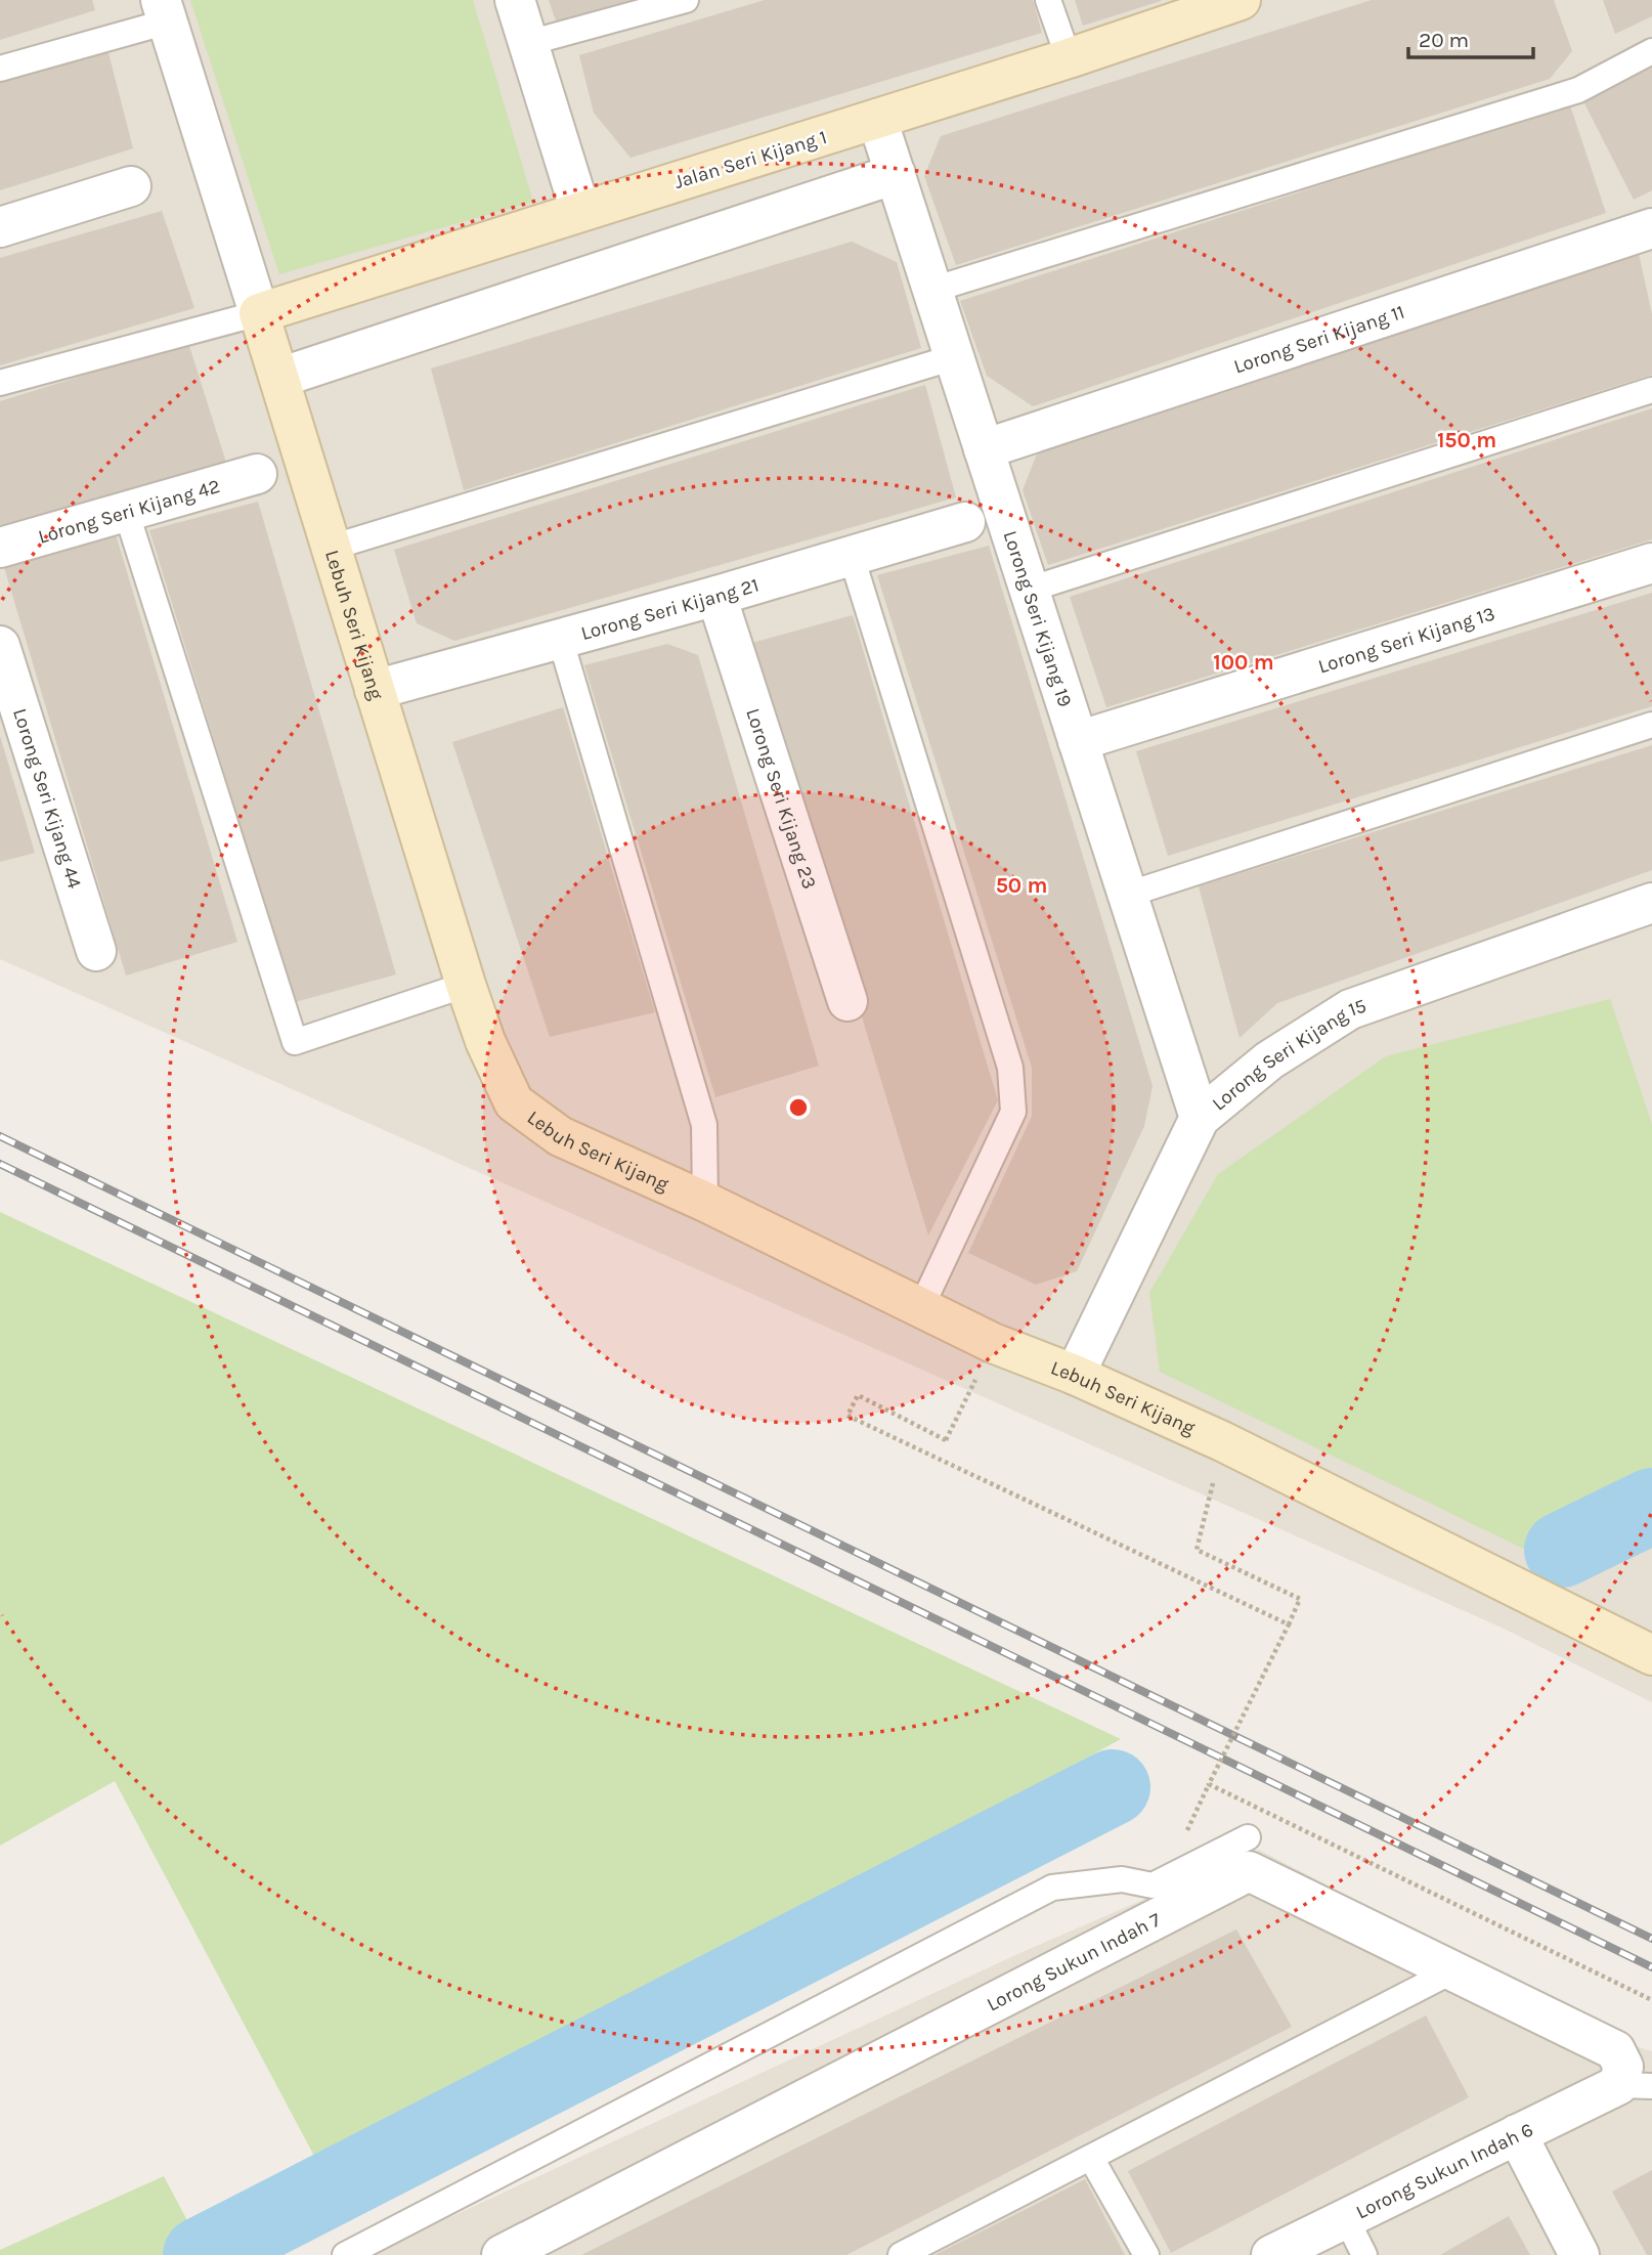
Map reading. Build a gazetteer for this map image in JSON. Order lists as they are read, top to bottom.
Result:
{
  "streets": {
    "street": [
      "Jalan Seri Kijang 1",
      "Lorong Seri Kijang 11",
      "Lorong Seri Kijang 42",
      "Lorong Seri Kijang 21",
      "Lorong Seri Kijang 19",
      "Lebuh Seri Kijang",
      "Lorong Seri Kijang 13",
      "Lorong Seri Kijang 44",
      "Lorong Seri Kijang 23",
      "Lorong Seri Kijang 15",
      "Lorong Sukun Indah 7",
      "Lorong Sukun Indah 6"
    ]
  },
  "crossings": [
    ["Jalan Seri Kijang 1", "Lorong Seri Kijang 19"],
    ["Jalan Seri Kijang 1", "Lebuh Seri Kijang"],
    ["Lorong Seri Kijang 11", "Lorong Seri Kijang 19"],
    ["Lorong Seri Kijang 21", "Lebuh Seri Kijang"],
    ["Lorong Seri Kijang 21", "Lorong Seri Kijang 23"],
    ["Lorong Seri Kijang 19", "Lorong Seri Kijang 13"],
    ["Lorong Seri Kijang 19", "Lorong Seri Kijang 15"],
    ["Lebuh Seri Kijang", "Lorong Seri Kijang 15"],
    ["Lorong Sukun Indah 7", "Lorong Sukun Indah 6"]
  ],
  "scale_bar": "20 m",
  "rings": ["150 m", "100 m", "50 m"]
}
